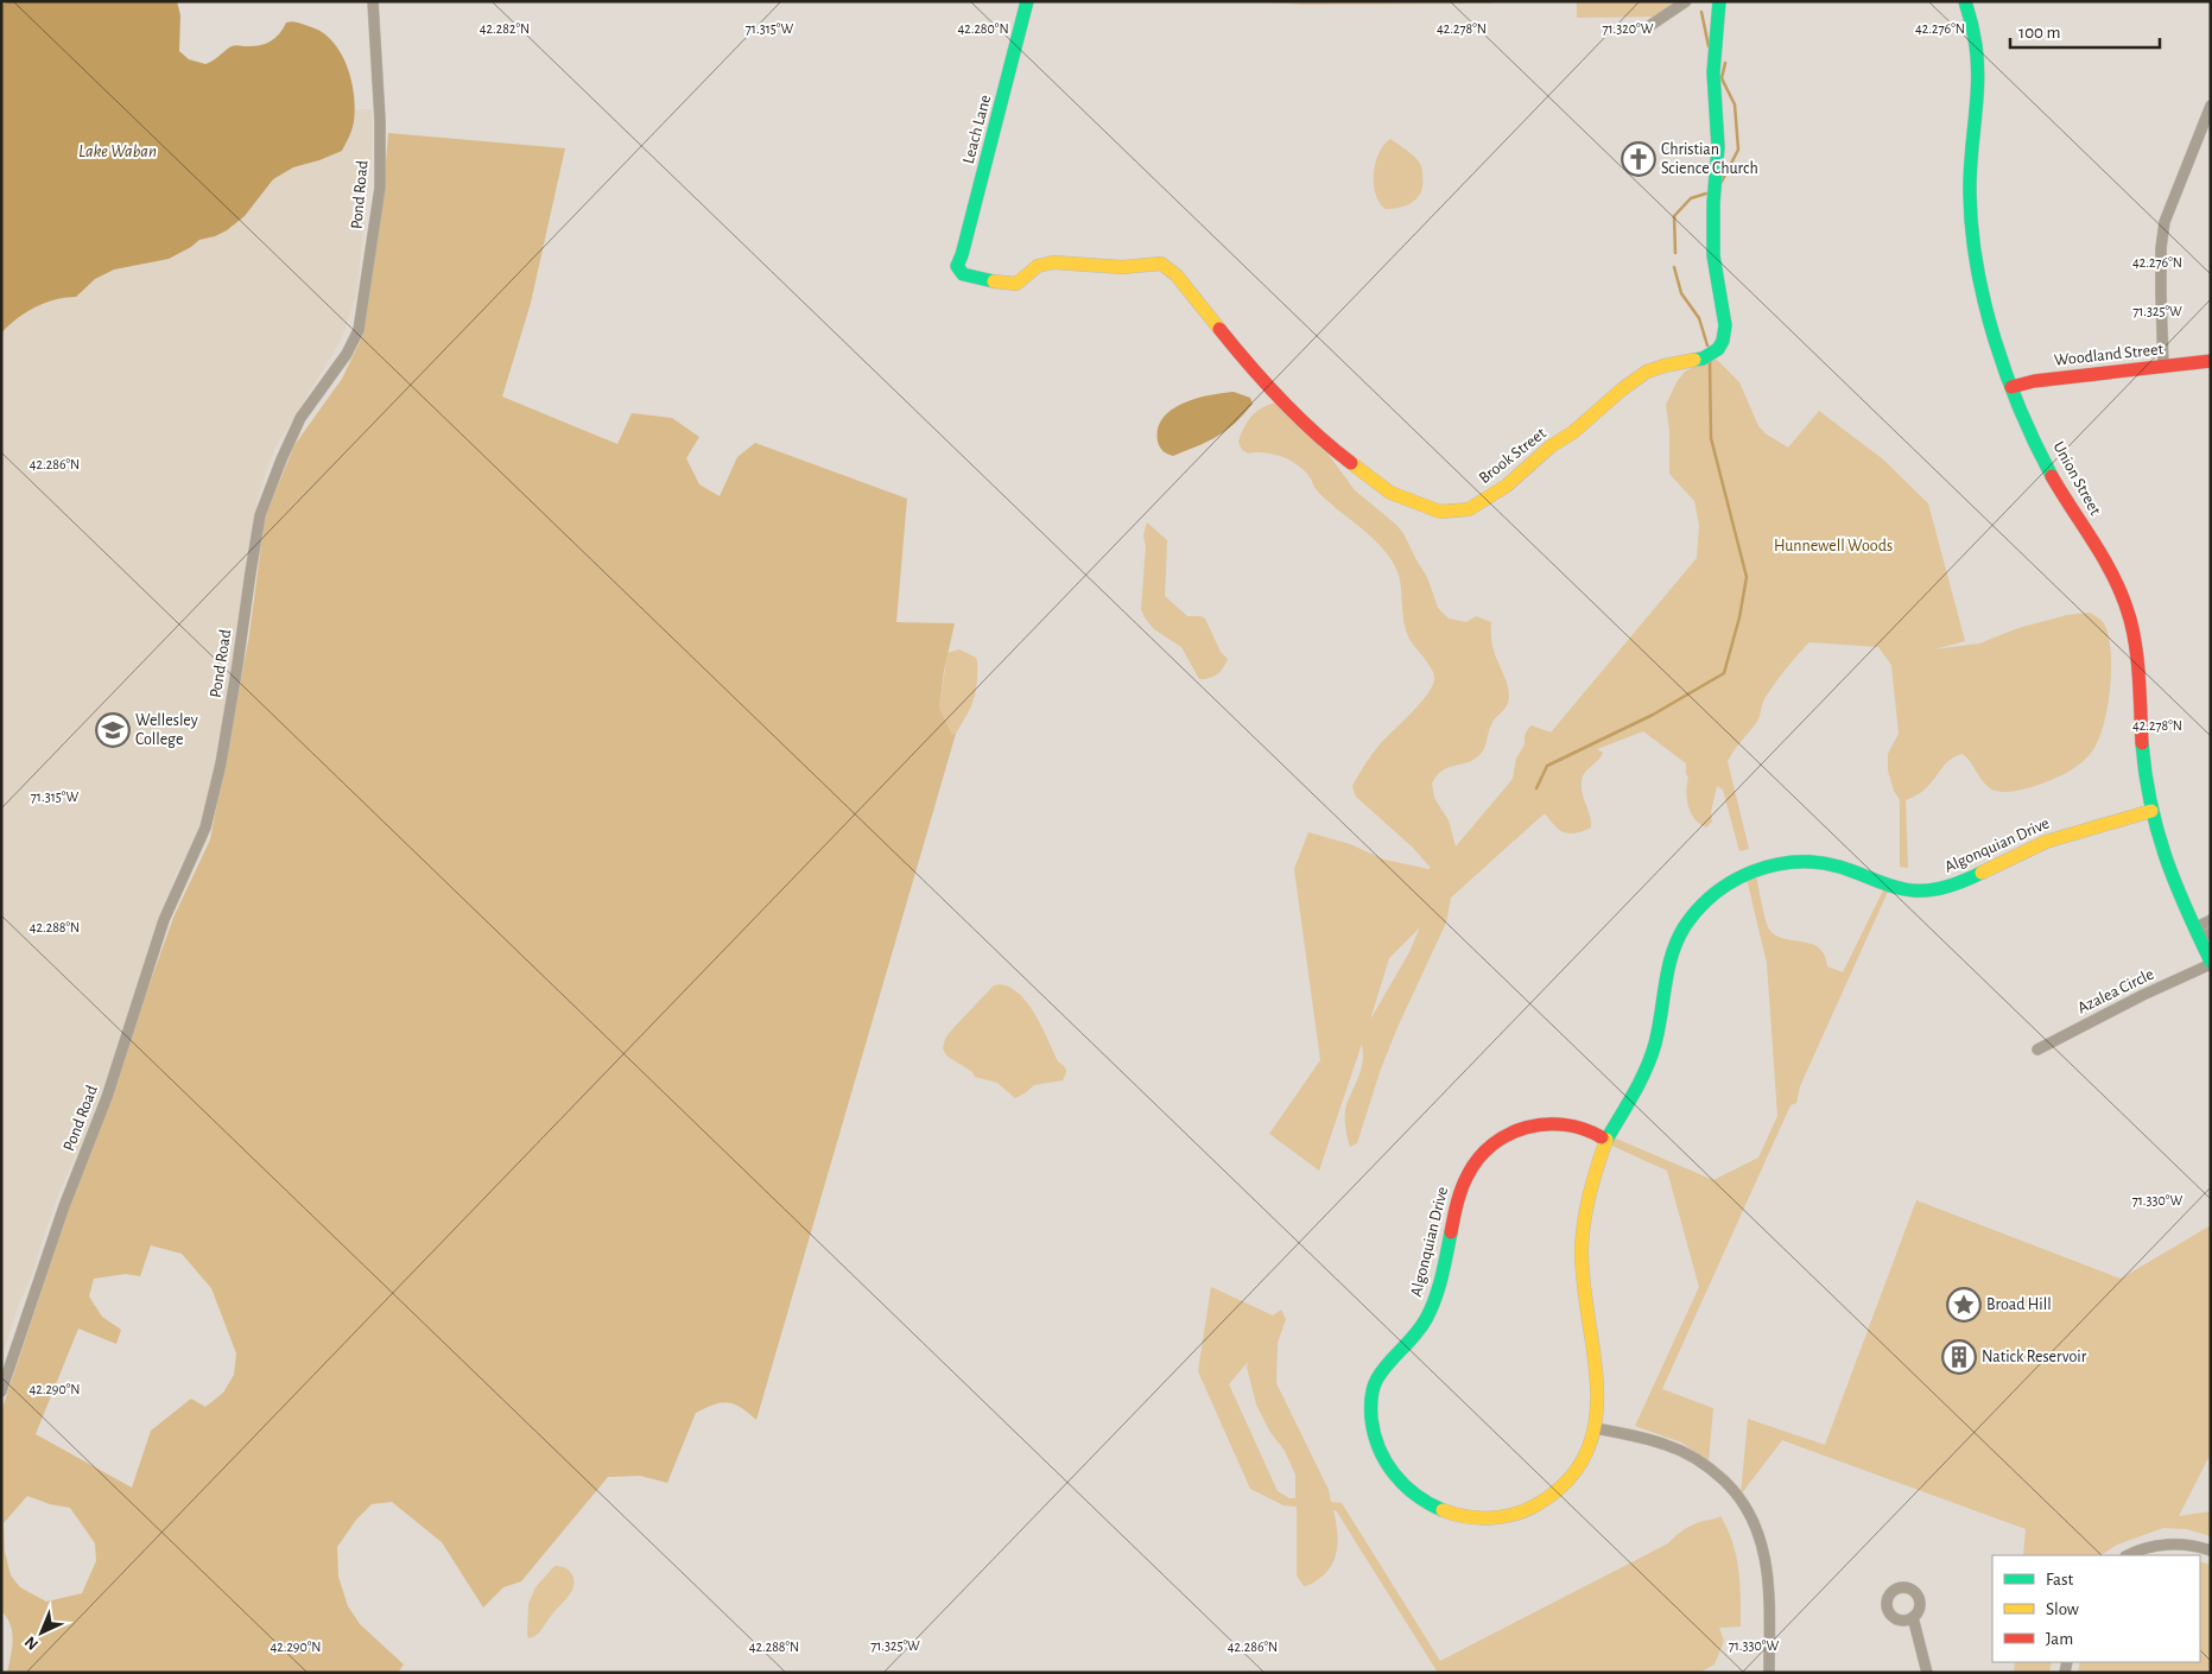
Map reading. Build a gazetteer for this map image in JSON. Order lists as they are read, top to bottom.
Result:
{
  "streets": {
    "street": [
      "Leach Lane",
      "Pond Road",
      "Woodland Street",
      "Brook Street",
      "Union Street",
      "Algonquian Drive",
      "Azalea Circle"
    ]
  },
  "crossings": [
    ["Leach Lane", "Brook Street"],
    ["Woodland Street", "Union Street"],
    ["Union Street", "Algonquian Drive"],
    ["Union Street", "Azalea Circle"]
  ],
  "water": ["Lake Waban"],
  "parks": ["Hunnewell Woods"],
  "places": {
    "church": ["Christian Science Church"],
    "school or university": ["Wellesley College"],
    "place": ["Broad Hill"],
    "building": ["Natick Reservoir"]
  },
  "legend": ["Fast", "Slow", "Jam"],
  "scale_bar": "100 m",
  "north": "bottom left",
  "coordinates": [
    "42.282°N",
    "42.280°N",
    "42.278°N",
    "42.276°N",
    "71.320°W",
    "71.315°W",
    "71.325°W",
    "42.286°N",
    "42.288°N",
    "71.330°W",
    "42.290°N"
  ]
}
